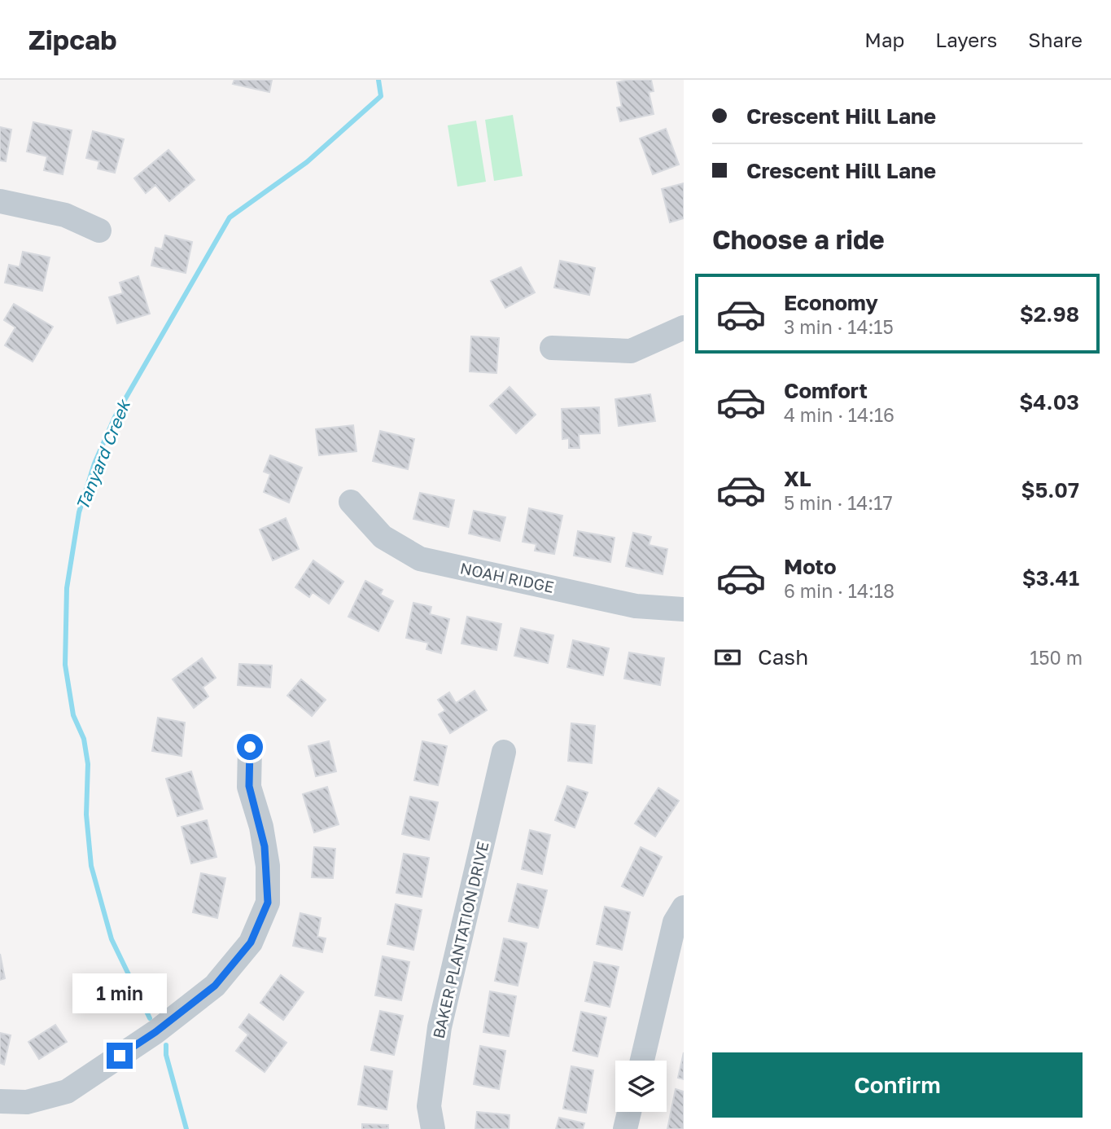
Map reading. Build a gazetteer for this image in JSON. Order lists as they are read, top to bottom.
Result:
{
  "streets": {
    "street": ["NOAH RIDGE", "BAKER PLANTATION DRIVE"]
  },
  "water": ["Tanyard Creek"],
  "page": {
    "header": "Zipcab",
    "nav": ["Map", "Layers", "Share"],
    "banner": ["Crescent Hill Lane", "Crescent Hill Lane"],
    "heading": "Choose a ride",
    "list": [
      {
        "name": "Economy",
        "note": "3 min · 14:15",
        "value": "$2.98"
      },
      {
        "name": "Comfort",
        "note": "4 min · 14:16",
        "value": "$4.03"
      },
      {
        "name": "XL",
        "note": "5 min · 14:17",
        "value": "$5.07"
      },
      {
        "name": "Moto",
        "note": "6 min · 14:18",
        "value": "$3.41"
      }
    ],
    "pay": ["Cash", "150 m"],
    "bubble": "1 min",
    "buttons": "Confirm"
  }
}
